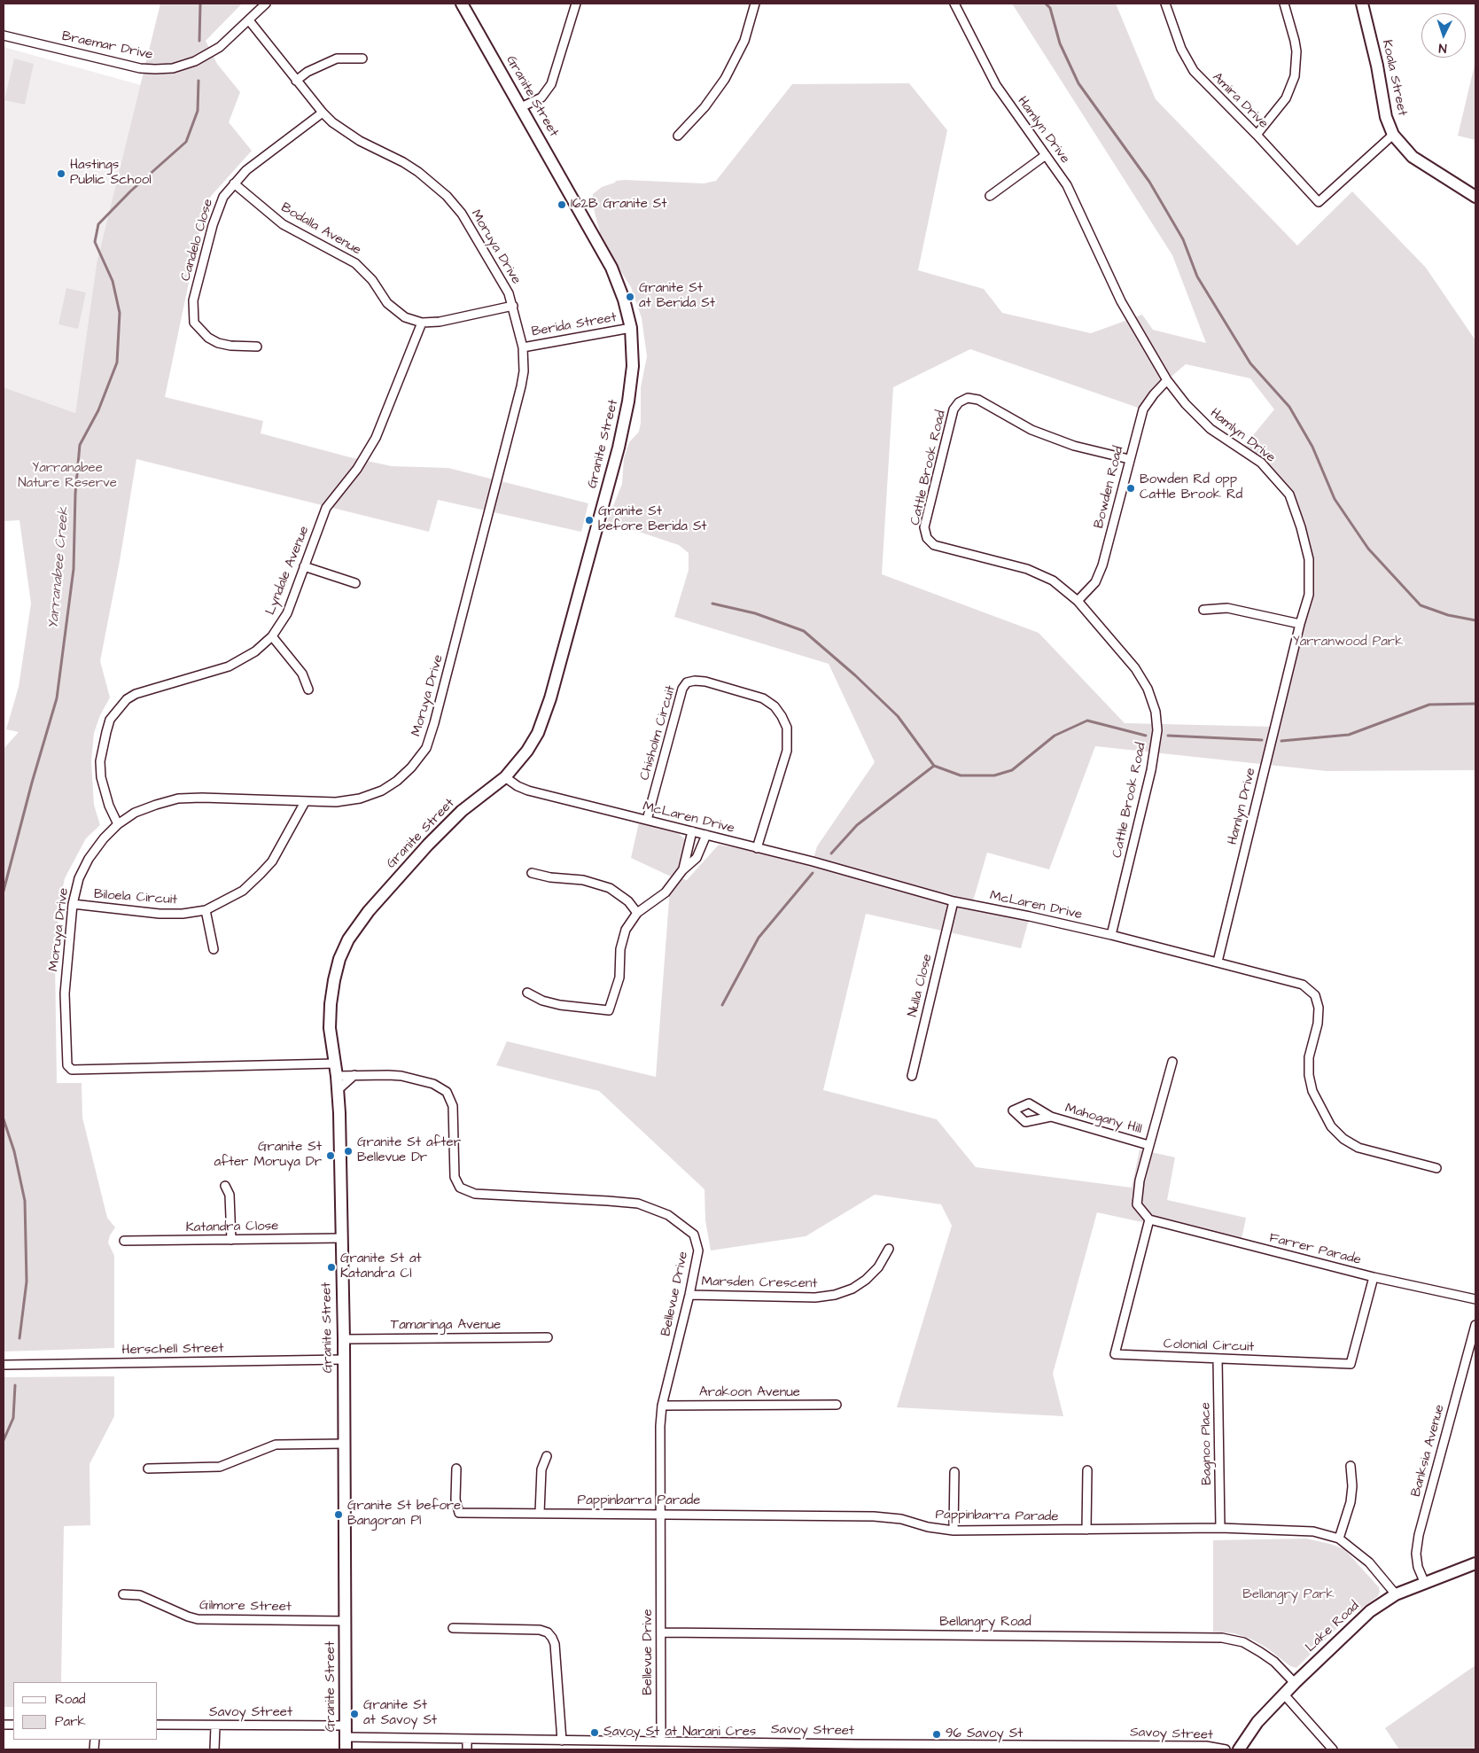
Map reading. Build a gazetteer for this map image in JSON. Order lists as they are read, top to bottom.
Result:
{
  "streets": {
    "street": [
      "Braemar Drive",
      "Koala Street",
      "Granite Street",
      "Amira Drive",
      "Hamlyn Drive",
      "Bodalla Avenue",
      "Candelo Close",
      "Moruya Drive",
      "Berida Street",
      "Cattle Brook Road",
      "Bowden Road",
      "Lyndale Avenue",
      "Chisholm Circuit",
      "McLaren Drive",
      "Biloela Circuit",
      "Nulla Close",
      "Mahogany Hill",
      "Katandra Close",
      "Farrer Parade",
      "Marsden Crescent",
      "Bellevue Drive",
      "Tamaringa Avenue",
      "Colonial Circuit",
      "Herschell Street",
      "Arakoon Avenue",
      "Bagnoo Place",
      "Banksia Avenue",
      "Pappinbarra Parade",
      "Gilmore Street",
      "Bellangry Road",
      "Lake Road",
      "Savoy Street"
    ]
  },
  "crossings": [
    ["Braemar Drive", "Moruya Drive"],
    ["Koala Street", "Amira Drive"],
    ["Granite Street", "Moruya Drive"],
    ["Granite Street", "Berida Street"],
    ["Granite Street", "McLaren Drive"],
    ["Granite Street", "Katandra Close"],
    ["Granite Street", "Bellevue Drive"],
    ["Granite Street", "Tamaringa Avenue"],
    ["Granite Street", "Herschell Street"],
    ["Granite Street", "Gilmore Street"],
    ["Granite Street", "Savoy Street"],
    ["Hamlyn Drive", "Bowden Road"],
    ["Hamlyn Drive", "McLaren Drive"],
    ["Bodalla Avenue", "Candelo Close"],
    ["Bodalla Avenue", "Moruya Drive"],
    ["Bodalla Avenue", "Lyndale Avenue"],
    ["Candelo Close", "Moruya Drive"],
    ["Moruya Drive", "Berida Street"],
    ["Moruya Drive", "Lyndale Avenue"],
    ["Moruya Drive", "Biloela Circuit"],
    ["Cattle Brook Road", "Bowden Road"],
    ["Cattle Brook Road", "McLaren Drive"],
    ["Chisholm Circuit", "McLaren Drive"],
    ["McLaren Drive", "Nulla Close"],
    ["Mahogany Hill", "Farrer Parade"],
    ["Mahogany Hill", "Colonial Circuit"],
    ["Farrer Parade", "Colonial Circuit"],
    ["Marsden Crescent", "Bellevue Drive"],
    ["Bellevue Drive", "Arakoon Avenue"],
    ["Bellevue Drive", "Pappinbarra Parade"],
    ["Bellevue Drive", "Bellangry Road"],
    ["Bellevue Drive", "Savoy Street"],
    ["Colonial Circuit", "Bagnoo Place"],
    ["Bagnoo Place", "Pappinbarra Parade"],
    ["Banksia Avenue", "Lake Road"],
    ["Pappinbarra Parade", "Lake Road"],
    ["Bellangry Road", "Lake Road"]
  ],
  "water": ["Yarranabee Creek"],
  "parks": ["Yarranabee Nature Reserve", "Yarranwood Park", "Bellangry Park"],
  "places": [
    "Hastings Public School",
    "162B Granite St",
    "Granite St at Berida St",
    "Bowden Rd opp Cattle Brook Rd",
    "Granite St before Berida St",
    "Granite St after Bellevue Dr",
    "Granite St after Moruya Dr",
    "Granite St at Katandra Cl",
    "Granite St before Bangoran Pl",
    "Granite St at Savoy St",
    "Savoy St at Narani Cres",
    "96 Savoy St"
  ],
  "legend": ["Road", "Park"],
  "north": "bottom"
}
